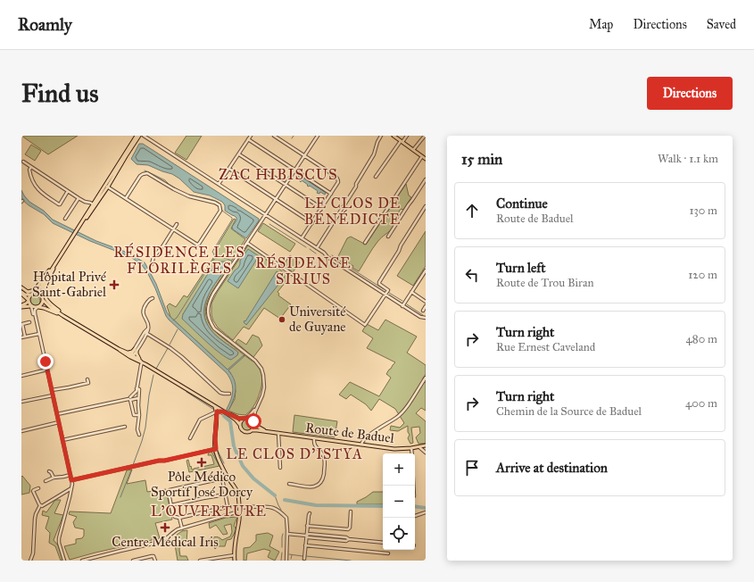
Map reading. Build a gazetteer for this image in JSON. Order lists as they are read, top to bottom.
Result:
{
  "streets": {
    "main road": ["Route de Baduel"]
  },
  "districts": [
    "ZAC HIBISCUS",
    "LE CLOS DE BÉNÉDICTE",
    "RÉSIDENCE LES FLORILÈGES",
    "RÉSIDENCE SIRIUS",
    "LE CLOS D'ISTYA",
    "L'OUVERTURE"
  ],
  "places": {
    "health": ["Hôpital Privé Saint-Gabriel", "Pôle Médico Sportif José Dorcy", "Centre Médical Iris"],
    "other": ["Université de Guyane"]
  },
  "page": {
    "header": "Roamly",
    "nav": ["Map", "Directions", "Saved"],
    "buttons": "Directions",
    "title": "Find us",
    "heading": ["15 min", "Walk · 1.1 km"],
    "list": [
      ["Continue", "Route de Baduel", "130 m"],
      ["Turn left", "Route de Trou Biran", "120 m"],
      ["Turn right", "Rue Ernest Caveland", "480 m"],
      ["Turn right", "Chemin de la Source de Baduel", "400 m"],
      "Arrive at destination"
    ],
    "map_buttons": ["+", "−"]
  }
}
